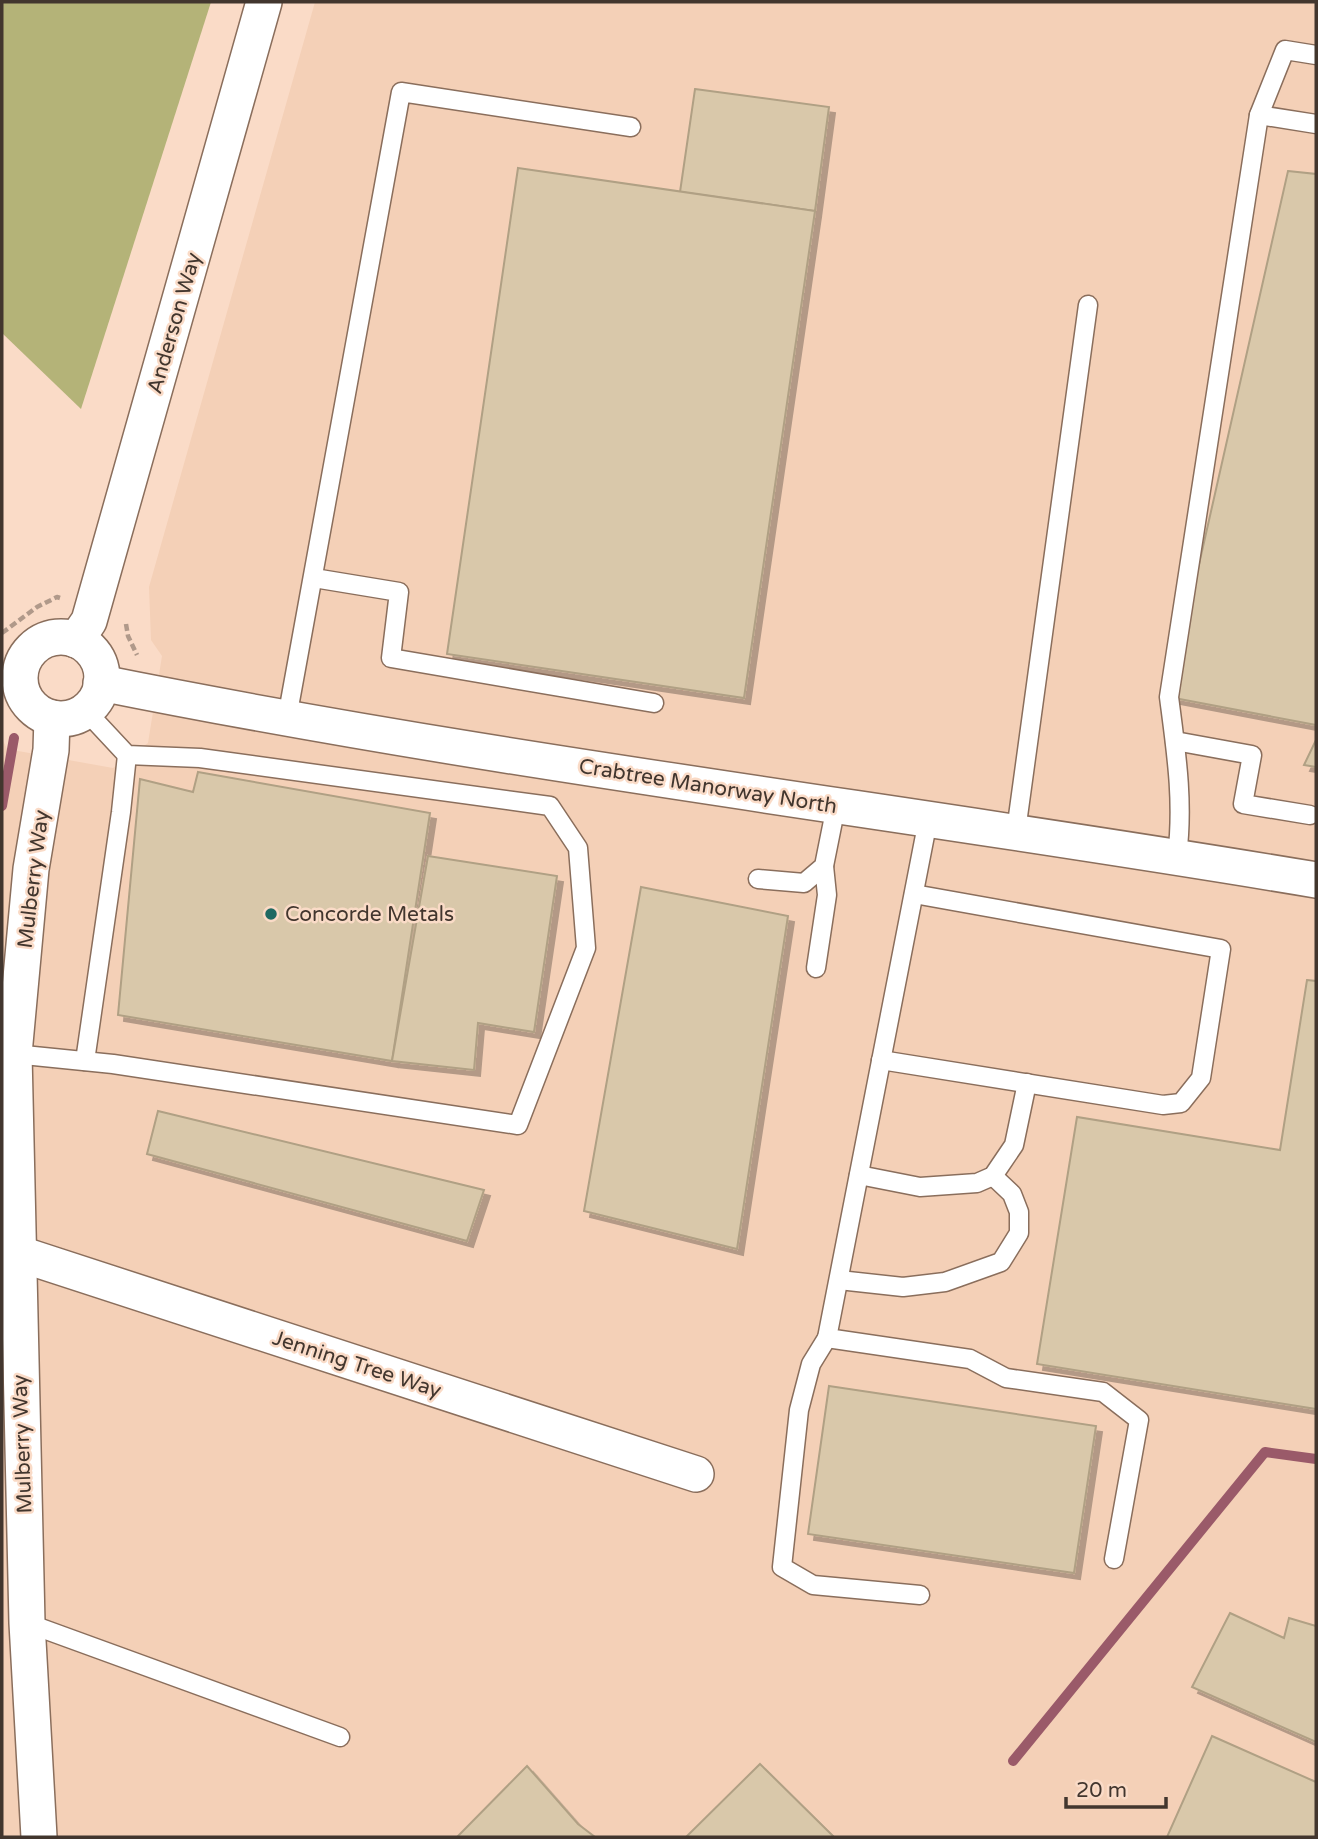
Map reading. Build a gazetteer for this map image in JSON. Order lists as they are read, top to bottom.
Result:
{
  "streets": {
    "street": [
      "Anderson Way",
      "Crabtree Manorway North",
      "Mulberry Way",
      "Jenning Tree Way"
    ]
  },
  "crossings": [
    ["Anderson Way", "Crabtree Manorway North"],
    ["Anderson Way", "Mulberry Way"],
    ["Crabtree Manorway North", "Mulberry Way"],
    ["Mulberry Way", "Jenning Tree Way"]
  ],
  "places": ["Concorde Metals"],
  "scale_bar": "20 m"
}
